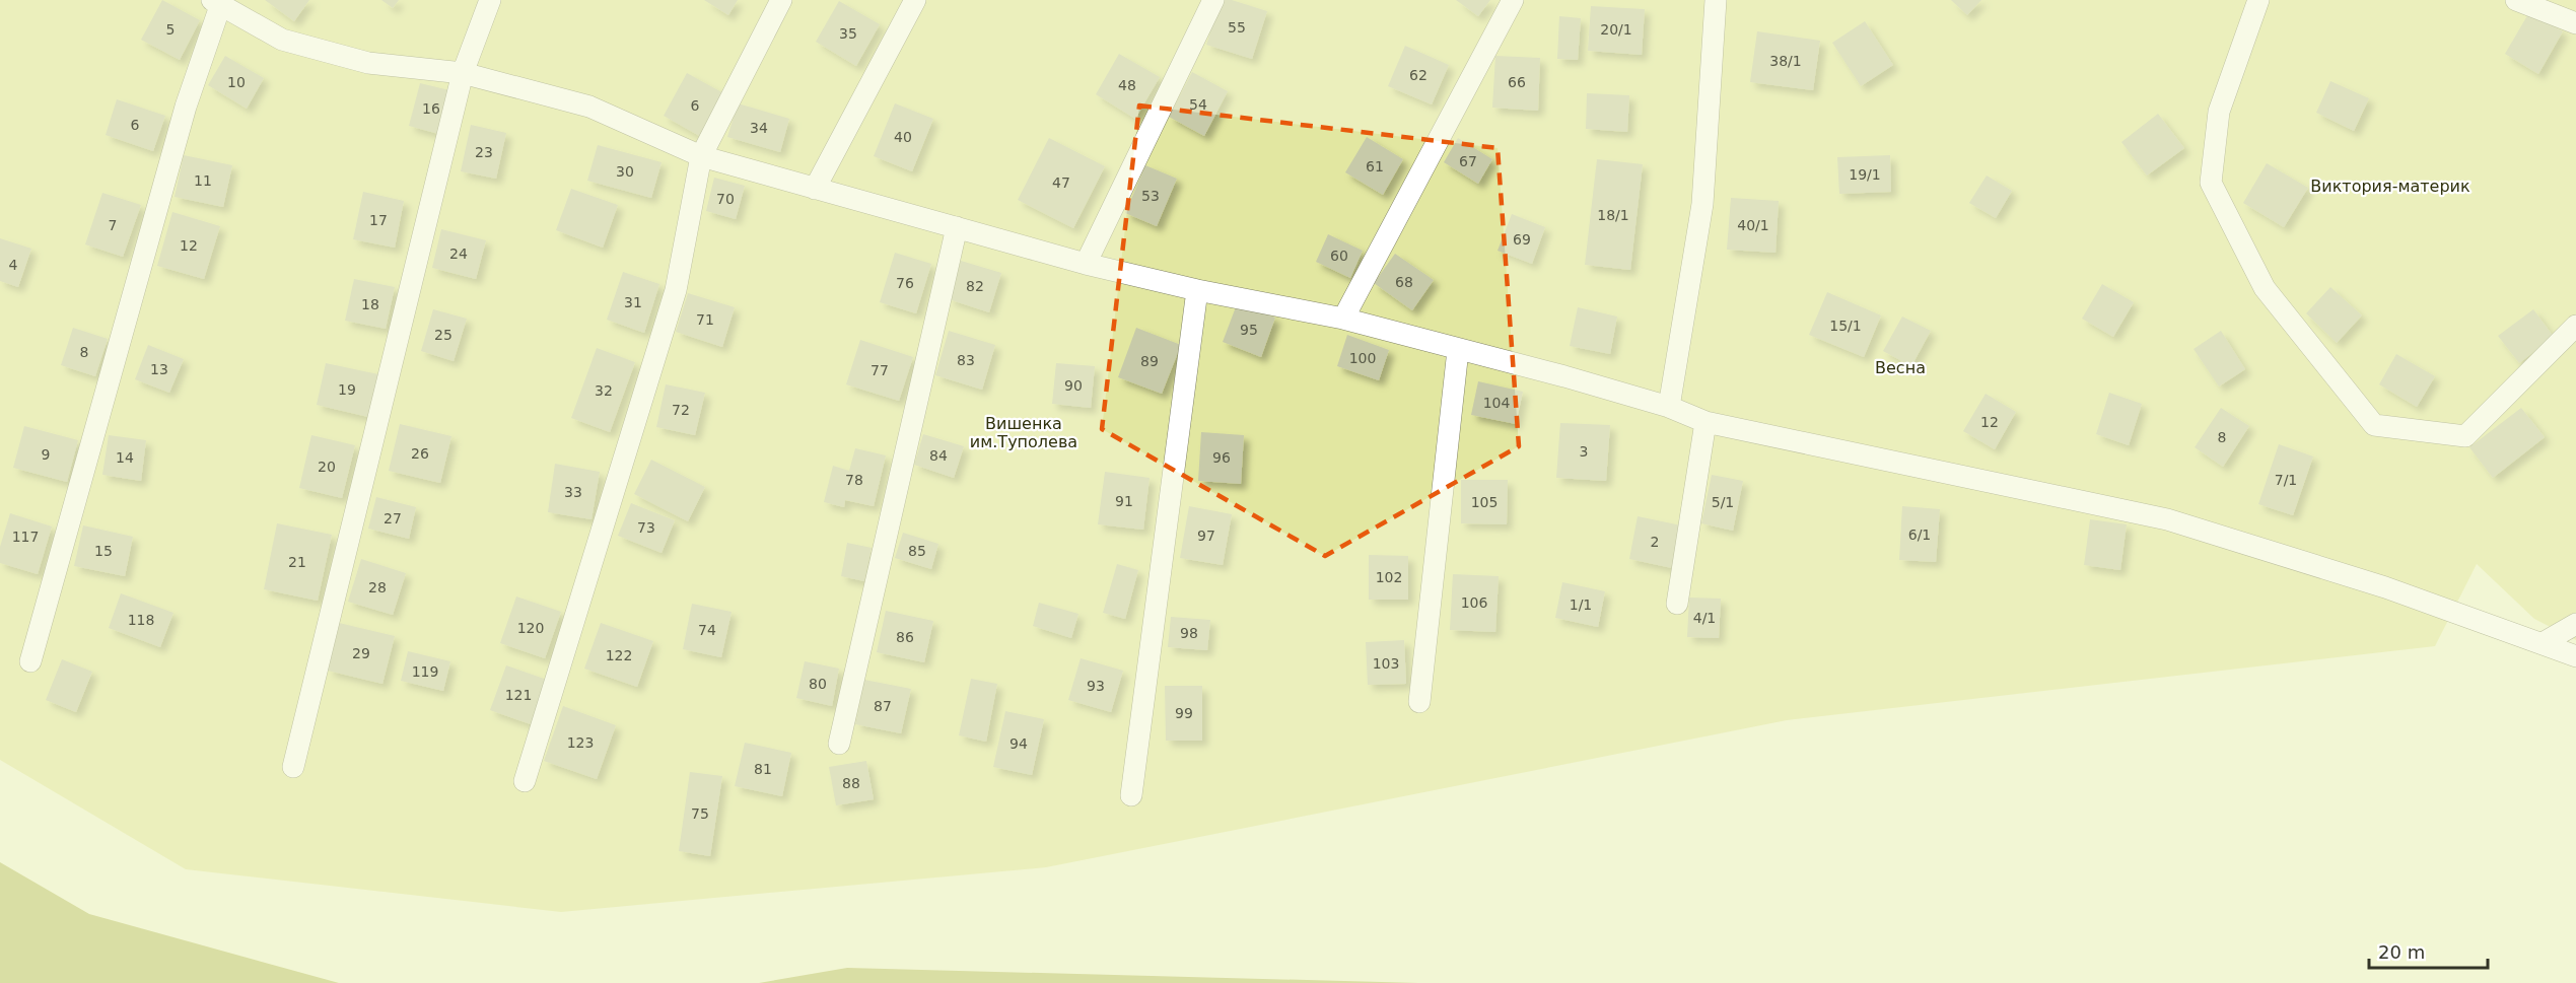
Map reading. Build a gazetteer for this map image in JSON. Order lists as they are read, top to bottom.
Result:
{
  "parks": ["Виктория-материк", "Весна", "Вишенка им.Туполева"],
  "house_numbers": [
    "55",
    "5",
    "20/1",
    "35",
    "38/1",
    "62",
    "10",
    "66",
    "48",
    "54",
    "6",
    "16",
    "6",
    "34",
    "40",
    "23",
    "67",
    "61",
    "30",
    "19/1",
    "11",
    "47",
    "53",
    "70",
    "18/1",
    "17",
    "7",
    "40/1",
    "69",
    "12",
    "24",
    "60",
    "4",
    "68",
    "76",
    "82",
    "31",
    "18",
    "71",
    "15/1",
    "95",
    "25",
    "8",
    "100",
    "83",
    "89",
    "13",
    "77",
    "90",
    "19",
    "32",
    "104",
    "72",
    "12",
    "8",
    "3",
    "26",
    "9",
    "84",
    "14",
    "96",
    "20",
    "78",
    "7/1",
    "33",
    "91",
    "105",
    "5/1",
    "27",
    "73",
    "6/1",
    "97",
    "117",
    "2",
    "15",
    "85",
    "21",
    "102",
    "28",
    "106",
    "1/1",
    "4/1",
    "118",
    "120",
    "74",
    "98",
    "86",
    "29",
    "122",
    "103",
    "119",
    "80",
    "93",
    "121",
    "87",
    "99",
    "123",
    "94",
    "81",
    "88",
    "75"
  ],
  "scale_bar": "20 m"
}
